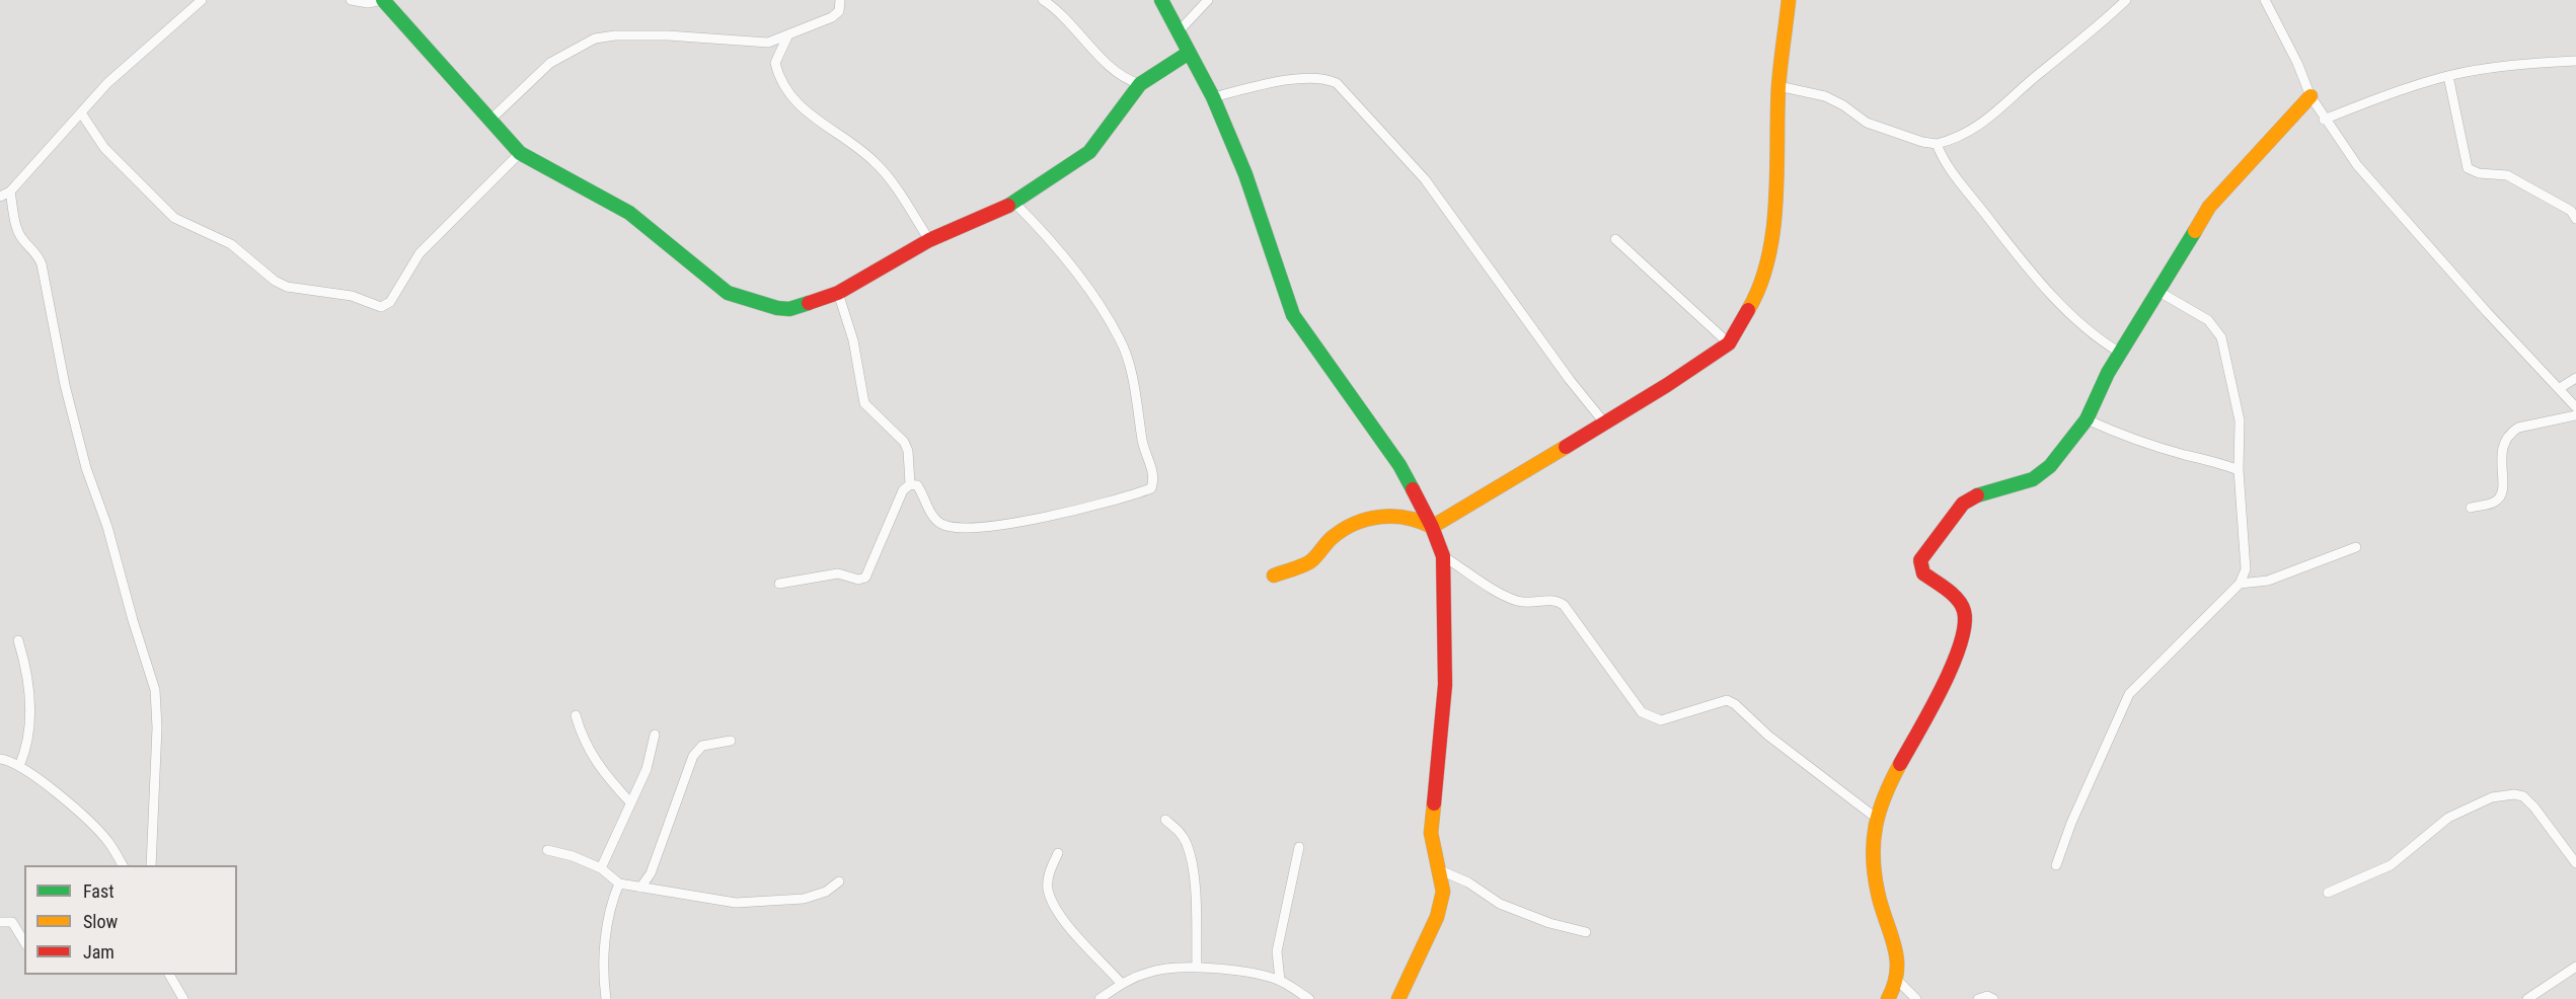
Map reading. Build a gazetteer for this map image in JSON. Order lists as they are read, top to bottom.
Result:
{
  "legend": ["Fast", "Slow", "Jam"]
}
